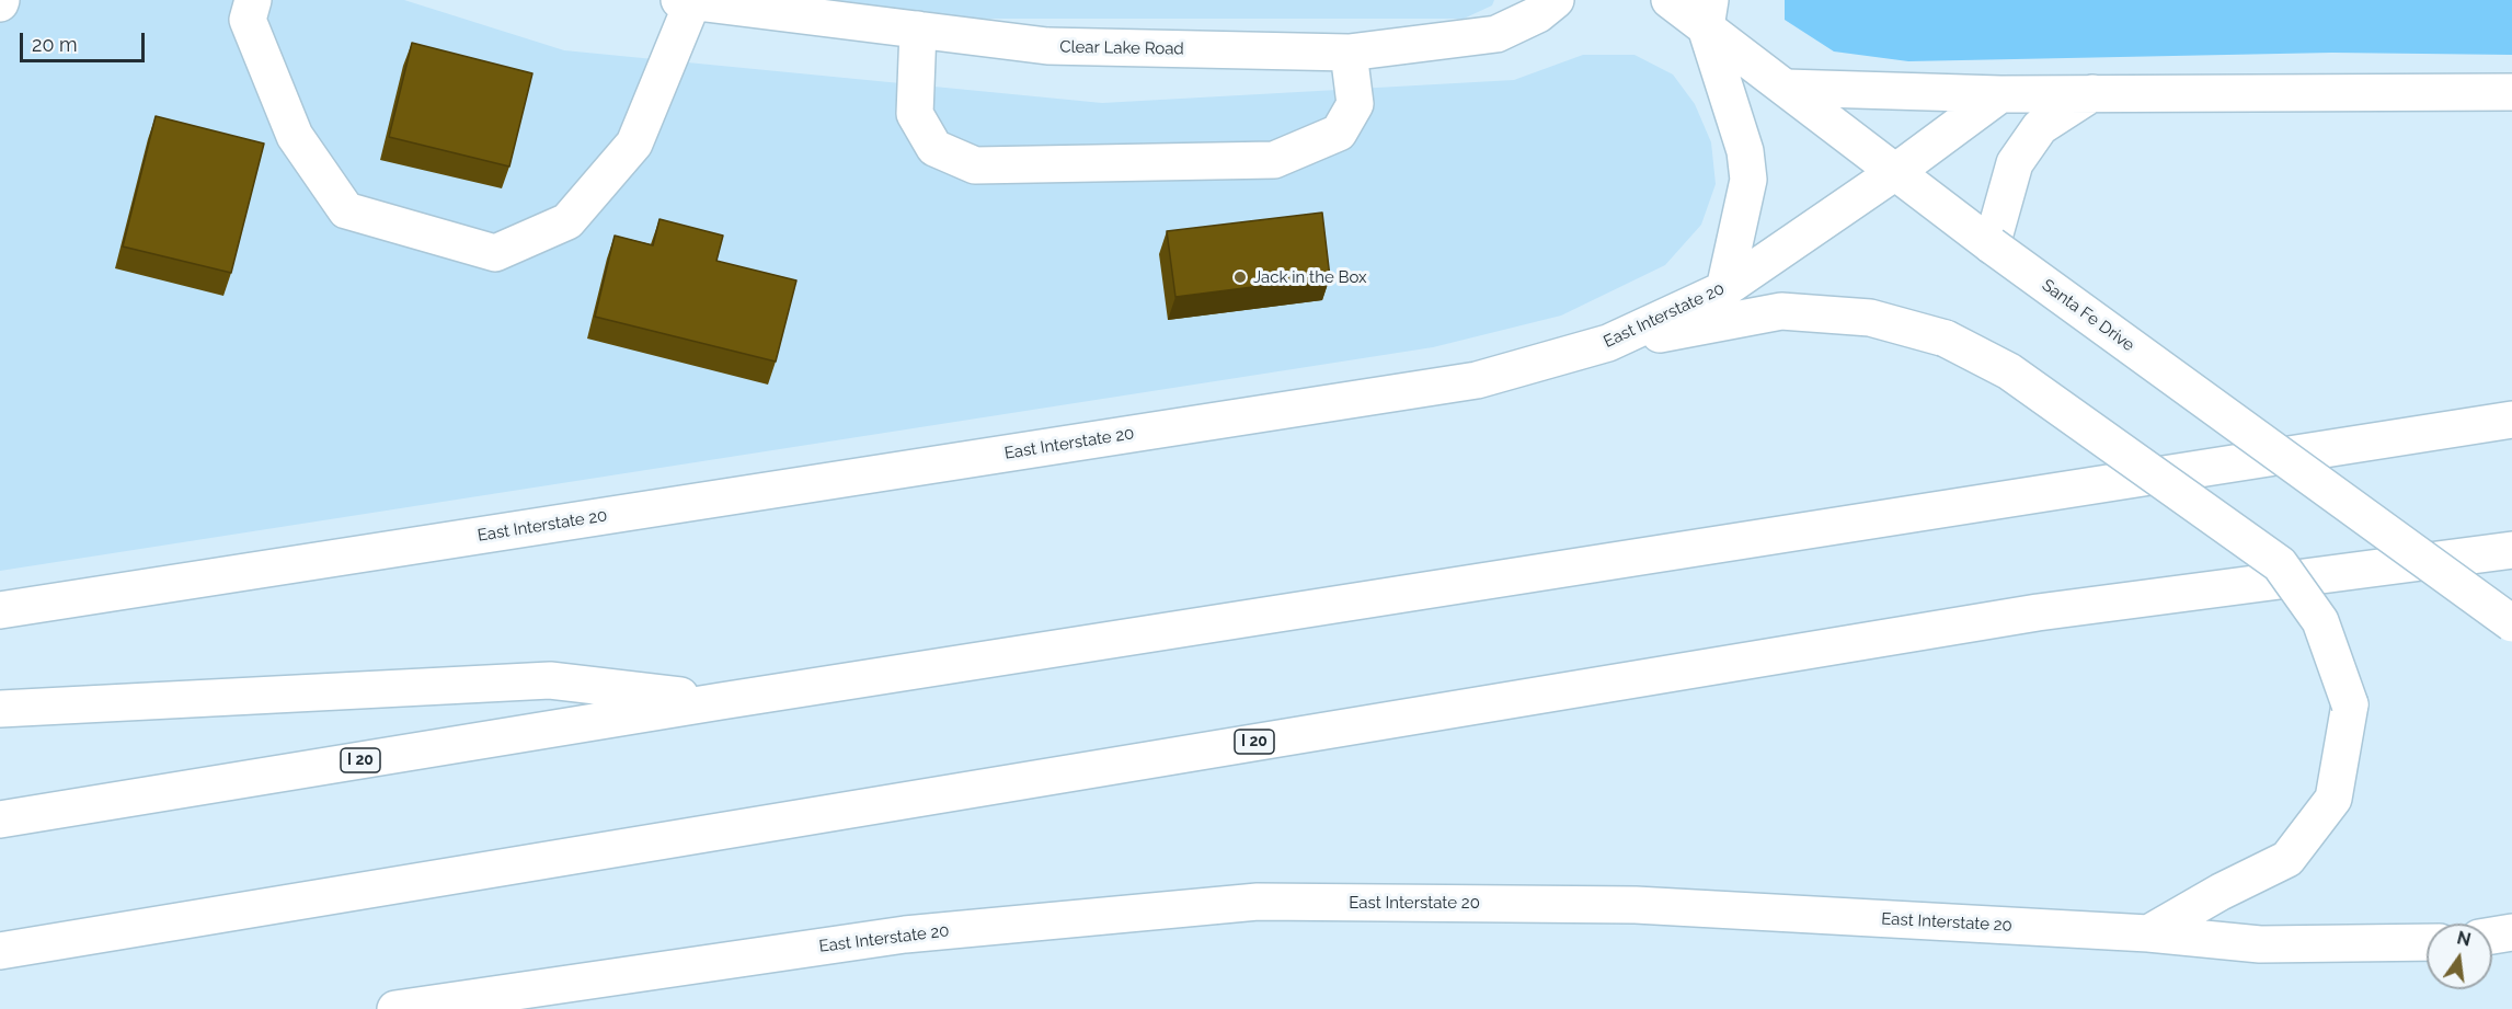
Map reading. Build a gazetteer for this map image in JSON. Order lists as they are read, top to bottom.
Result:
{
  "streets": {
    "main road": [
      "Clear Lake Road",
      "East Interstate 20",
      "Santa Fe Drive",
      "I 20"
    ]
  },
  "crossings": [
    ["East Interstate 20", "Santa Fe Drive"]
  ],
  "places": ["Jack in the Box"],
  "scale_bar": "20 m",
  "north": "top"
}
